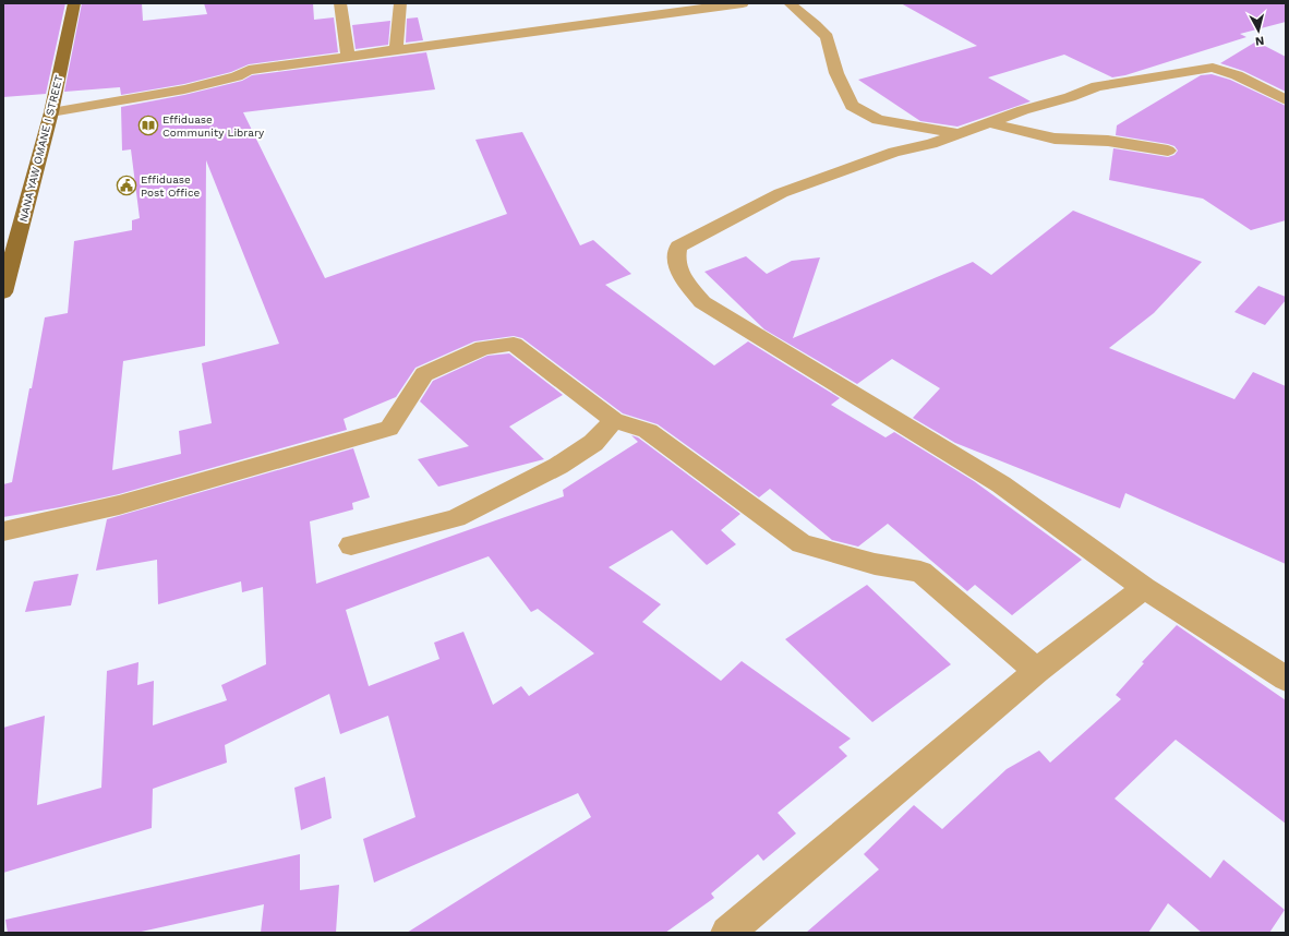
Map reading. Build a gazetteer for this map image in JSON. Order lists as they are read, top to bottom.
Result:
{
  "streets": {
    "main road": ["NANA YAW OMANE I STREET"]
  },
  "places": {
    "library": ["Effiduase Community Library"],
    "public building": ["Effiduase Post Office"]
  },
  "north": "bottom"
}
